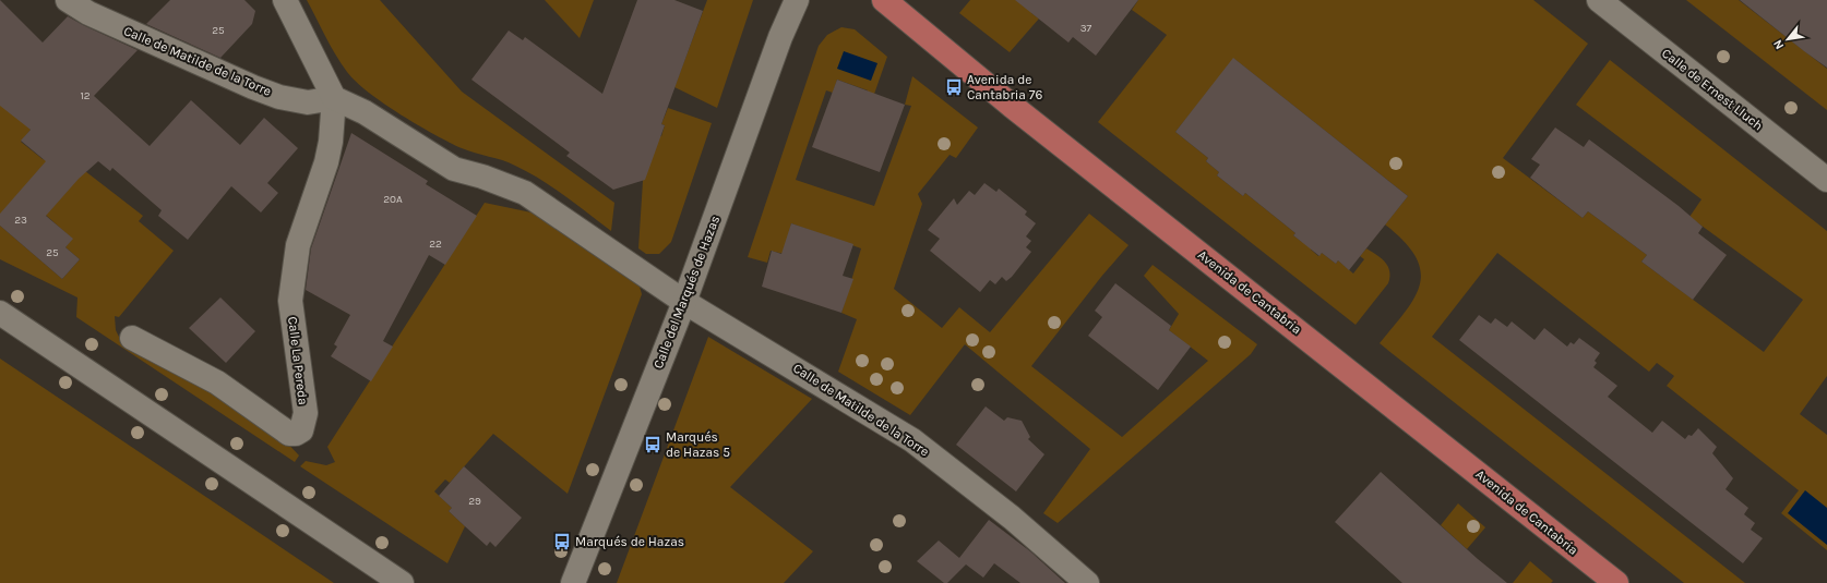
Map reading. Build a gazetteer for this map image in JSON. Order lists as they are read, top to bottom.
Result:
{
  "streets": {
    "main road": ["Avenida de Cantabria"],
    "street": [
      "Calle de Matilde de la Torre",
      "Calle de Ernest Lluch",
      "Calle del Marqués de Hazas",
      "Calle La Pereda"
    ]
  },
  "crossings": [
    ["Calle de Matilde de la Torre", "Calle del Marqués de Hazas"],
    ["Calle de Matilde de la Torre", "Calle La Pereda"]
  ],
  "places": {
    "bus stop": ["Avenida de Cantabria 76", "Marqués de Hazas 5", "Marqués de Hazas"]
  },
  "house_numbers": [
    "37",
    "25",
    "12",
    "20A",
    "23",
    "22",
    "25",
    "29"
  ],
  "north": "bottom left"
}
